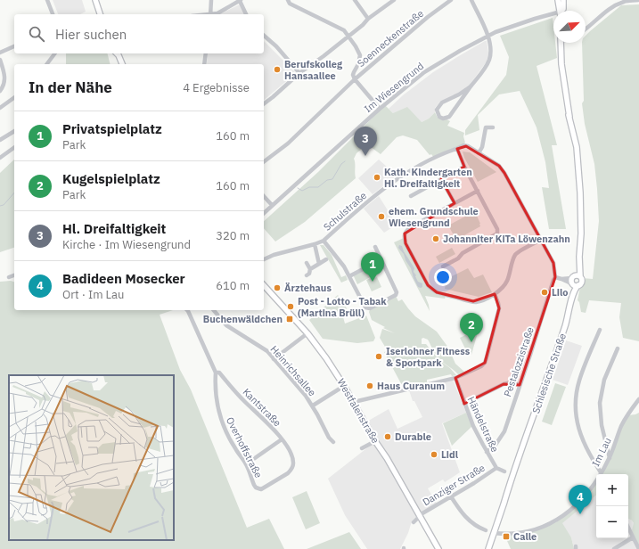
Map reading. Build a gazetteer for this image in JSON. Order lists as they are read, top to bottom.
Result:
{
  "streets": {
    "main road": ["Schlesische Straße", "Westfalenstraße"],
    "street": [
      "Soenneckenstraße",
      "Im Wiesengrund",
      "Schulstraße",
      "Pestalozzistraße",
      "Heinrichsallee",
      "Kantstraße",
      "Händelstraße",
      "Overhoffstraße",
      "Im Lau",
      "Danziger Straße"
    ]
  },
  "crossings": [
    ["Schulstraße", "Pestalozzistraße"],
    ["Pestalozzistraße", "Händelstraße"],
    ["Schlesische Straße", "Im Lau"],
    ["Kantstraße", "Overhoffstraße"],
    ["Westfalenstraße", "Danziger Straße"],
    ["Händelstraße", "Danziger Straße"]
  ],
  "places": {
    "other": [
      "Berufskolleg Hansaallee",
      "Kath. Kindergarten Hl. Dreifaltigkeit",
      "ehem. Grundschule Wiesengrund",
      "Johanniter KiTa Löwenzahn",
      "Ärztehaus",
      "Lilo",
      "Post - Lotto - Tabak (Martina Brüll)",
      "Iserlohner Fitness & Sportpark",
      "Haus Curanum",
      "Durable",
      "Lidl"
    ],
    "transit": ["Buchenwäldchen", "Calle"]
  },
  "north": "top right",
  "page": {
    "search": "Hier suchen",
    "heading": ["In der Nähe", "4 Ergebnisse"],
    "list": [
      {
        "mark": "1",
        "name": "Privatspielplatz",
        "note": "Park",
        "value": "160 m"
      },
      {
        "mark": "2",
        "name": "Kugelspielplatz",
        "note": "Park",
        "value": "160 m"
      },
      {
        "mark": "3",
        "name": "Hl. Dreifaltigkeit",
        "note": "Kirche · Im Wiesengrund",
        "value": "320 m"
      },
      {
        "mark": "4",
        "name": "Badideen Mosecker",
        "note": "Ort · Im Lau",
        "value": "610 m"
      }
    ],
    "pins": [
      "3",
      "1",
      "2",
      "4"
    ],
    "map_buttons": ["+", "−"]
  }
}
